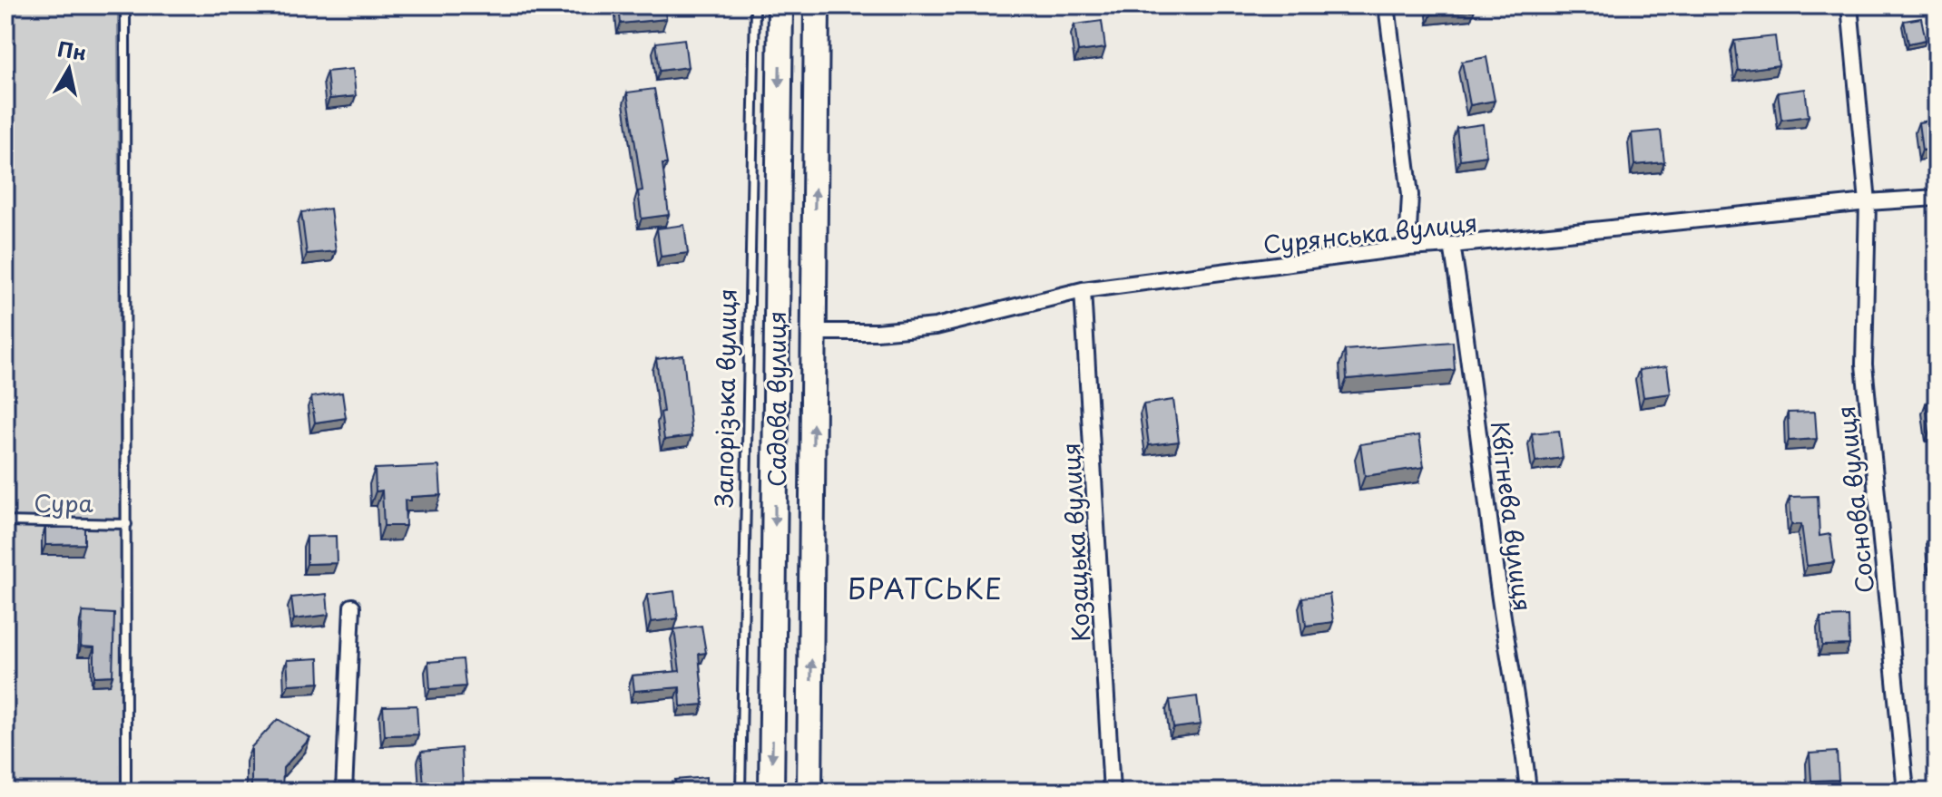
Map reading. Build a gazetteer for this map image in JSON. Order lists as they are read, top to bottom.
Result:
{
  "streets": {
    "main road": ["Садова вулиця"],
    "street": [
      "Сурянська вулиця",
      "Соснова вулиця",
      "Квітнева вулиця",
      "Козацька вулиця"
    ],
    "lane": ["Запорізька вулиця"]
  },
  "crossings": [
    ["Сурянська вулиця", "Садова вулиця"],
    ["Сурянська вулиця", "Соснова вулиця"],
    ["Сурянська вулиця", "Квітнева вулиця"],
    ["Сурянська вулиця", "Козацька вулиця"]
  ],
  "districts": ["БРАТСЬКЕ"],
  "parks": ["Сура"],
  "north": "top"
}
